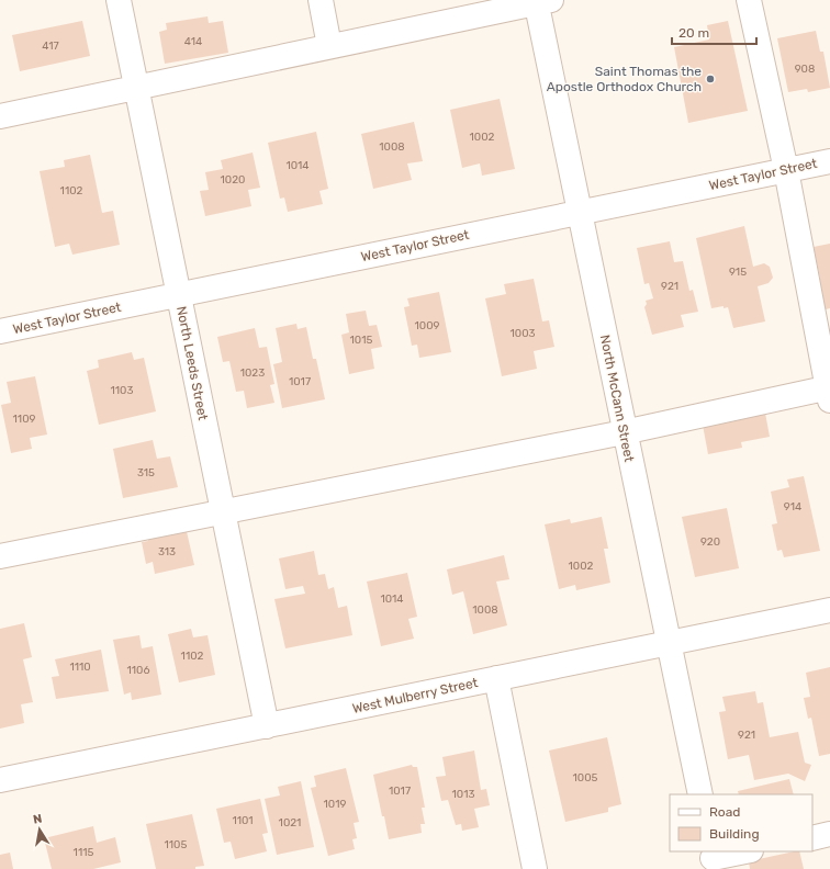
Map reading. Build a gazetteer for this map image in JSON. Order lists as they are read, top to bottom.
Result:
{
  "streets": {
    "street": [
      "West Taylor Street",
      "North Leeds Street",
      "North McCann Street",
      "West Mulberry Street"
    ]
  },
  "crossings": [
    ["West Taylor Street", "North Leeds Street"],
    ["West Taylor Street", "North McCann Street"],
    ["North Leeds Street", "West Mulberry Street"],
    ["North McCann Street", "West Mulberry Street"]
  ],
  "places": ["Saint Thomas the Apostle Orthodox Church"],
  "house_numbers": [
    "414",
    "417",
    "908",
    "1002",
    "1008",
    "1014",
    "1020",
    "1102",
    "915",
    "921",
    "1009",
    "1003",
    "1015",
    "1023",
    "1017",
    "1103",
    "1109",
    "315",
    "914",
    "920",
    "313",
    "1002",
    "1014",
    "1008",
    "1102",
    "1110",
    "1106",
    "921",
    "1005",
    "1017",
    "1013",
    "1019",
    "1101",
    "1021",
    "1105",
    "1115"
  ],
  "legend": ["Road", "Building"],
  "scale_bar": "20 m",
  "north": "top"
}
